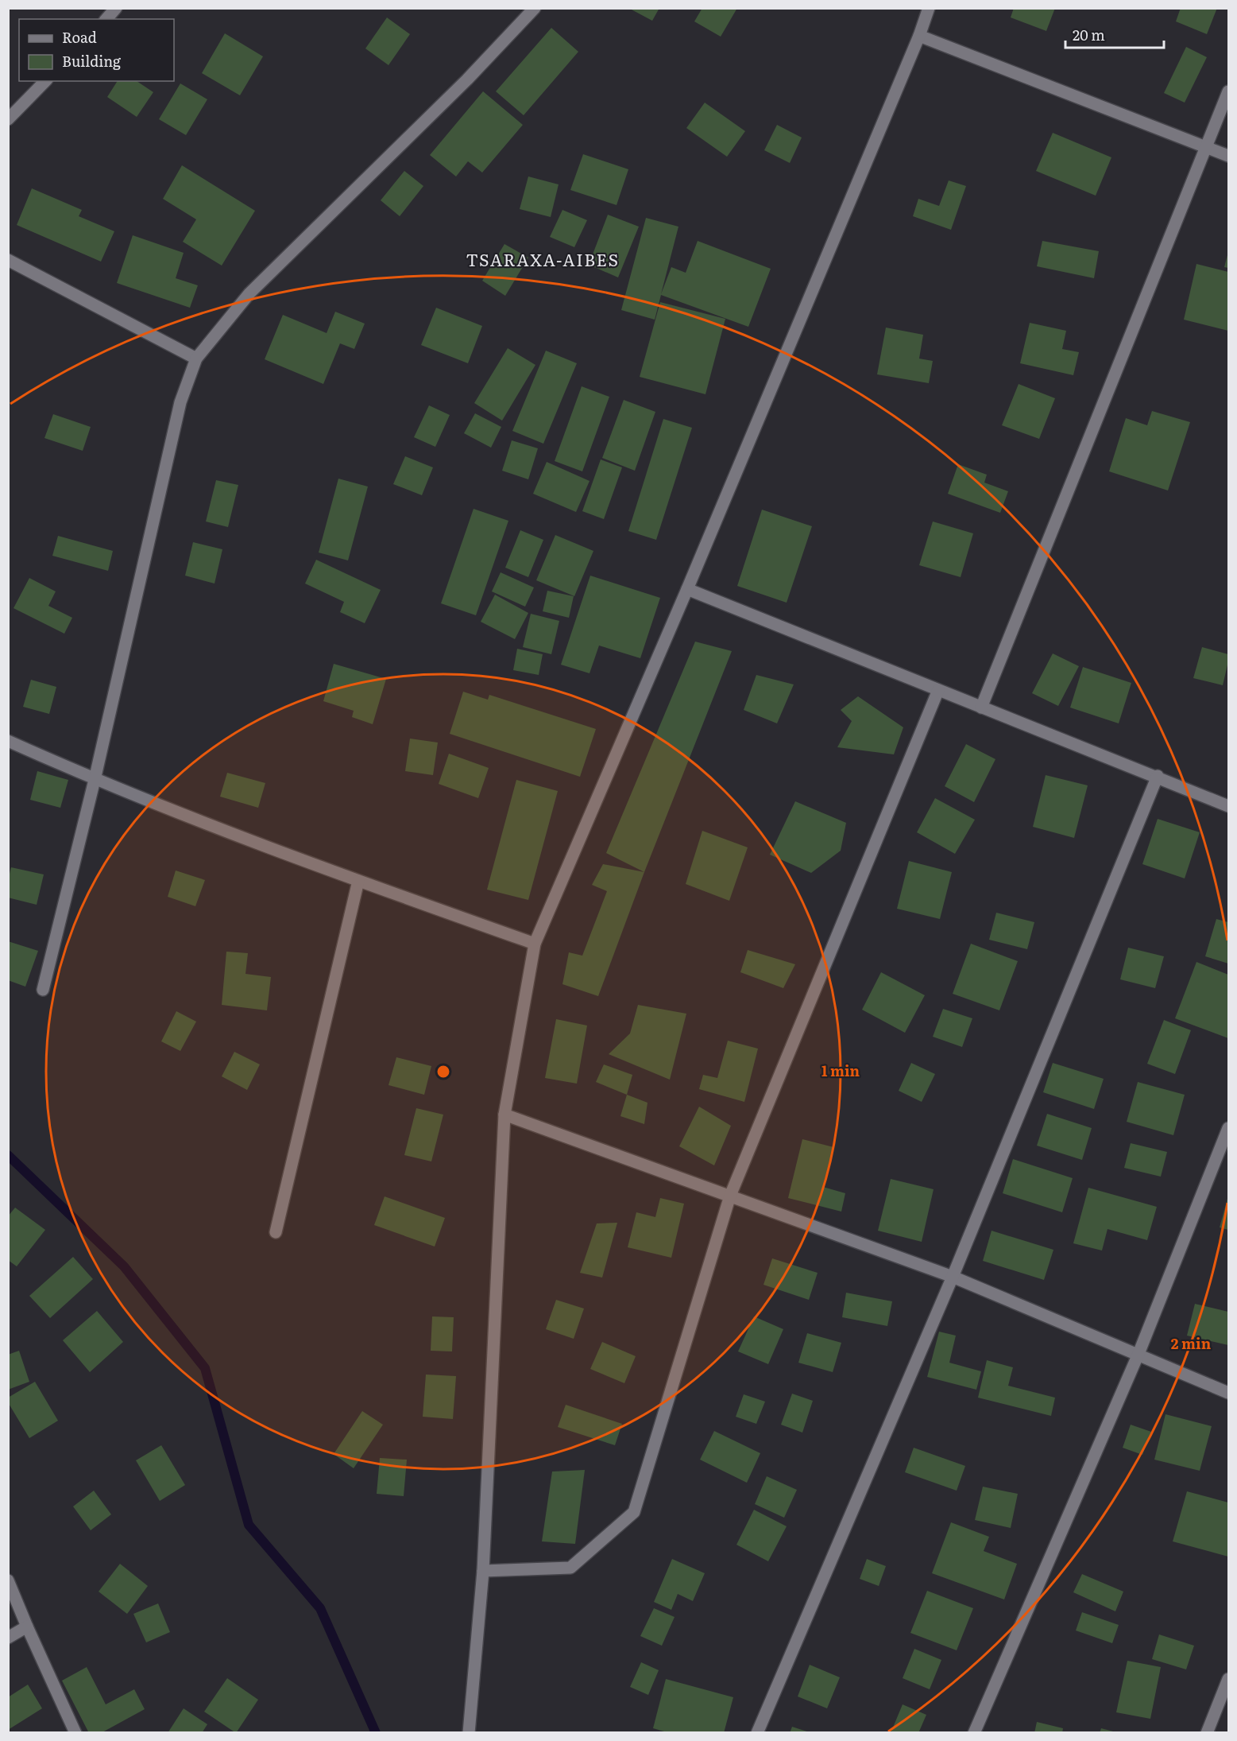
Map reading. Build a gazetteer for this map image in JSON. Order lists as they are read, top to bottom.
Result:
{
  "districts": ["TSARAXA-AIBES"],
  "legend": ["Road", "Building"],
  "scale_bar": "20 m",
  "rings": ["1 min", "2 min"]
}
